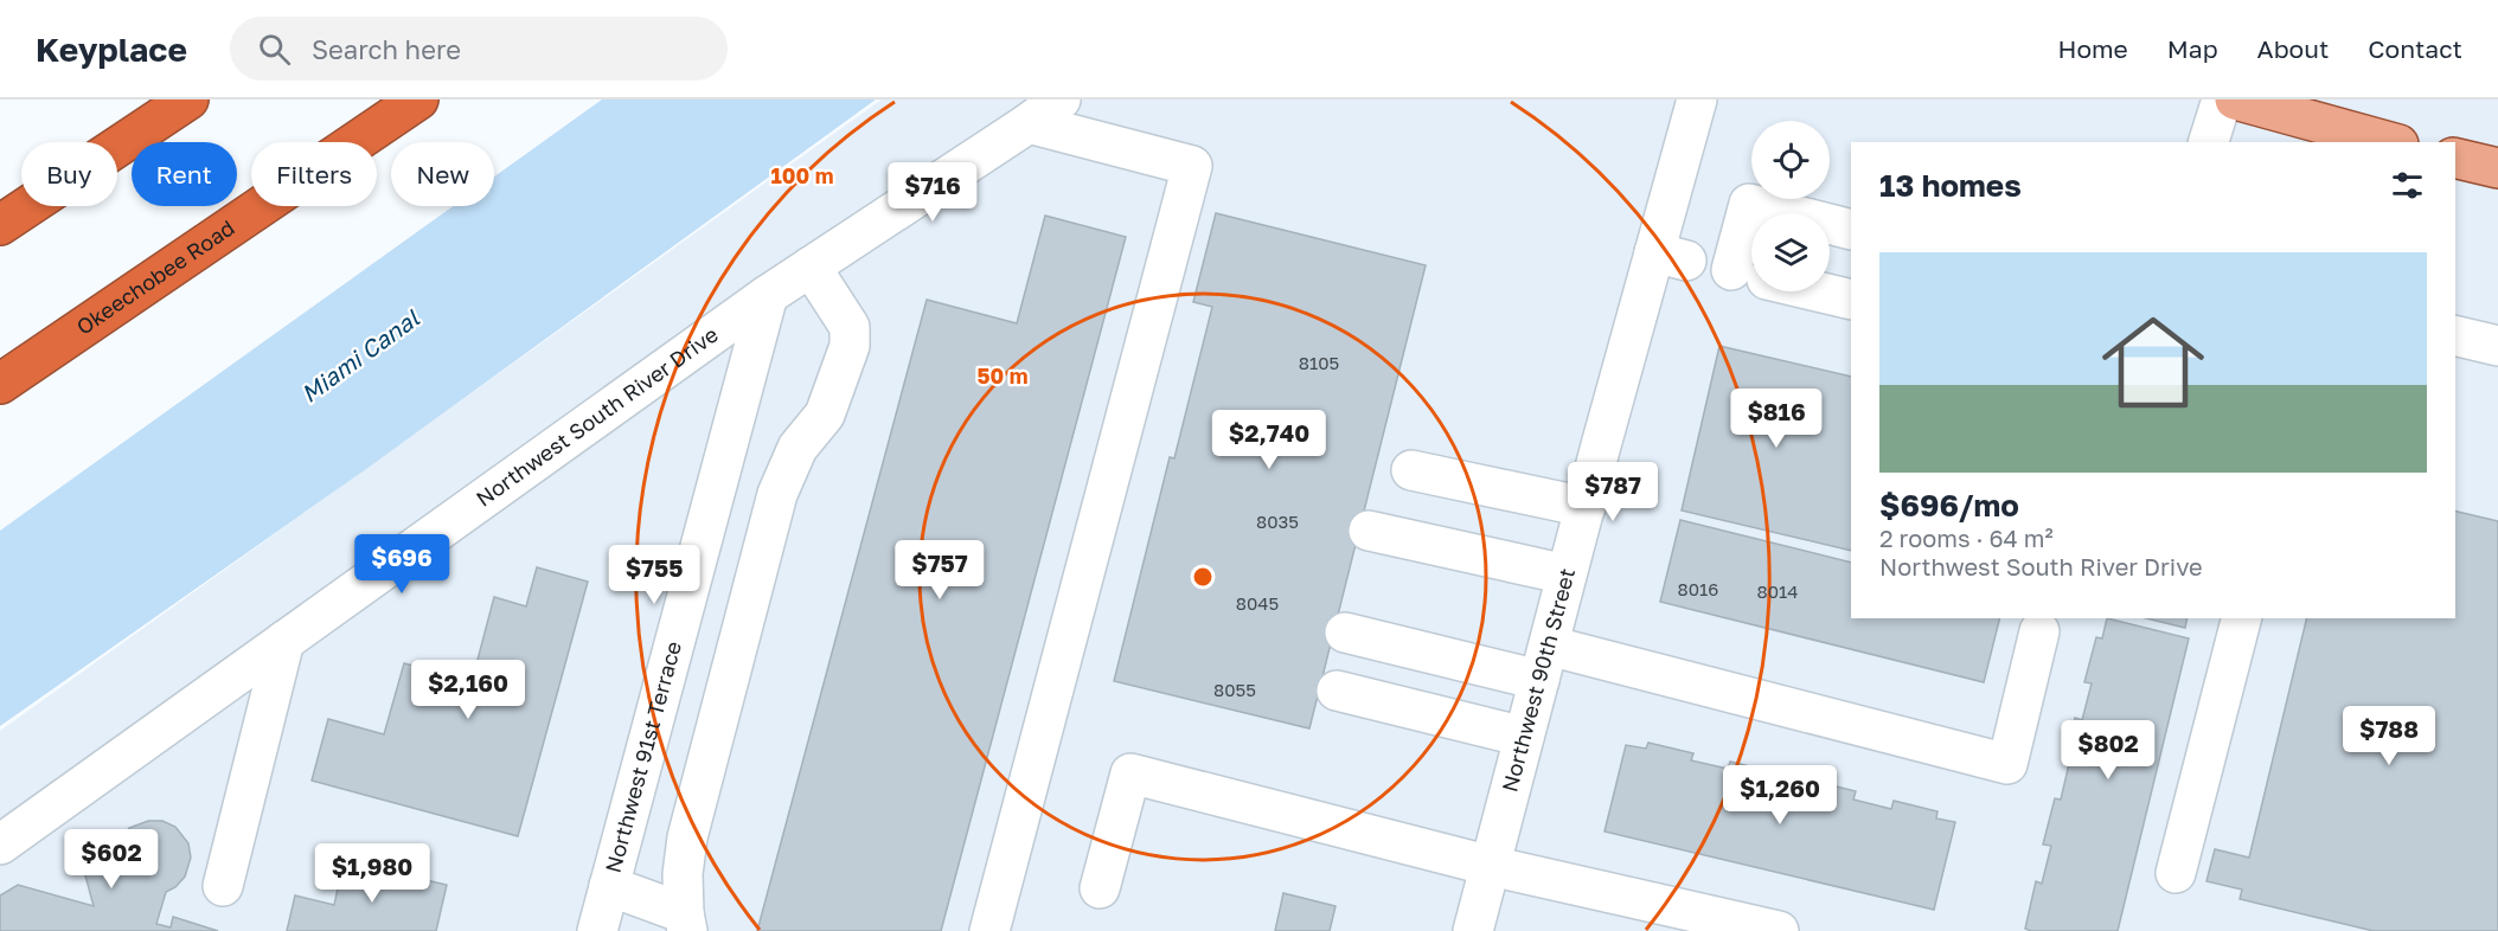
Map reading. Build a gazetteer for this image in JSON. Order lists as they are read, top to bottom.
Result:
{
  "streets": {
    "highway": ["Okeechobee Road"],
    "street": ["Northwest South River Drive", "Northwest 90th Street", "Northwest 91st Terrace"]
  },
  "crossings": [
    ["Northwest South River Drive", "Northwest 91st Terrace"]
  ],
  "water": ["Miami Canal"],
  "house_numbers": [
    "8105",
    "8035",
    "8016",
    "8014",
    "8045",
    "8055"
  ],
  "page": {
    "header": "Keyplace",
    "search": "Search here",
    "nav": [
      "Home",
      "Map",
      "About",
      "Contact"
    ],
    "chip": [
      "Buy",
      "Rent",
      "Filters",
      "New"
    ],
    "heading": "13 homes",
    "price": [
      "$716",
      "$816",
      "$2,740",
      "$787",
      "$696",
      "$757",
      "$755",
      "$2,160",
      "$788",
      "$802",
      "$1,260",
      "$602",
      "$1,980"
    ],
    "list": [
      {
        "name": "$696/mo",
        "note": "2 rooms · 64 m² · Northwest South River Drive"
      }
    ]
  },
  "rings": ["100 m", "50 m"]
}
